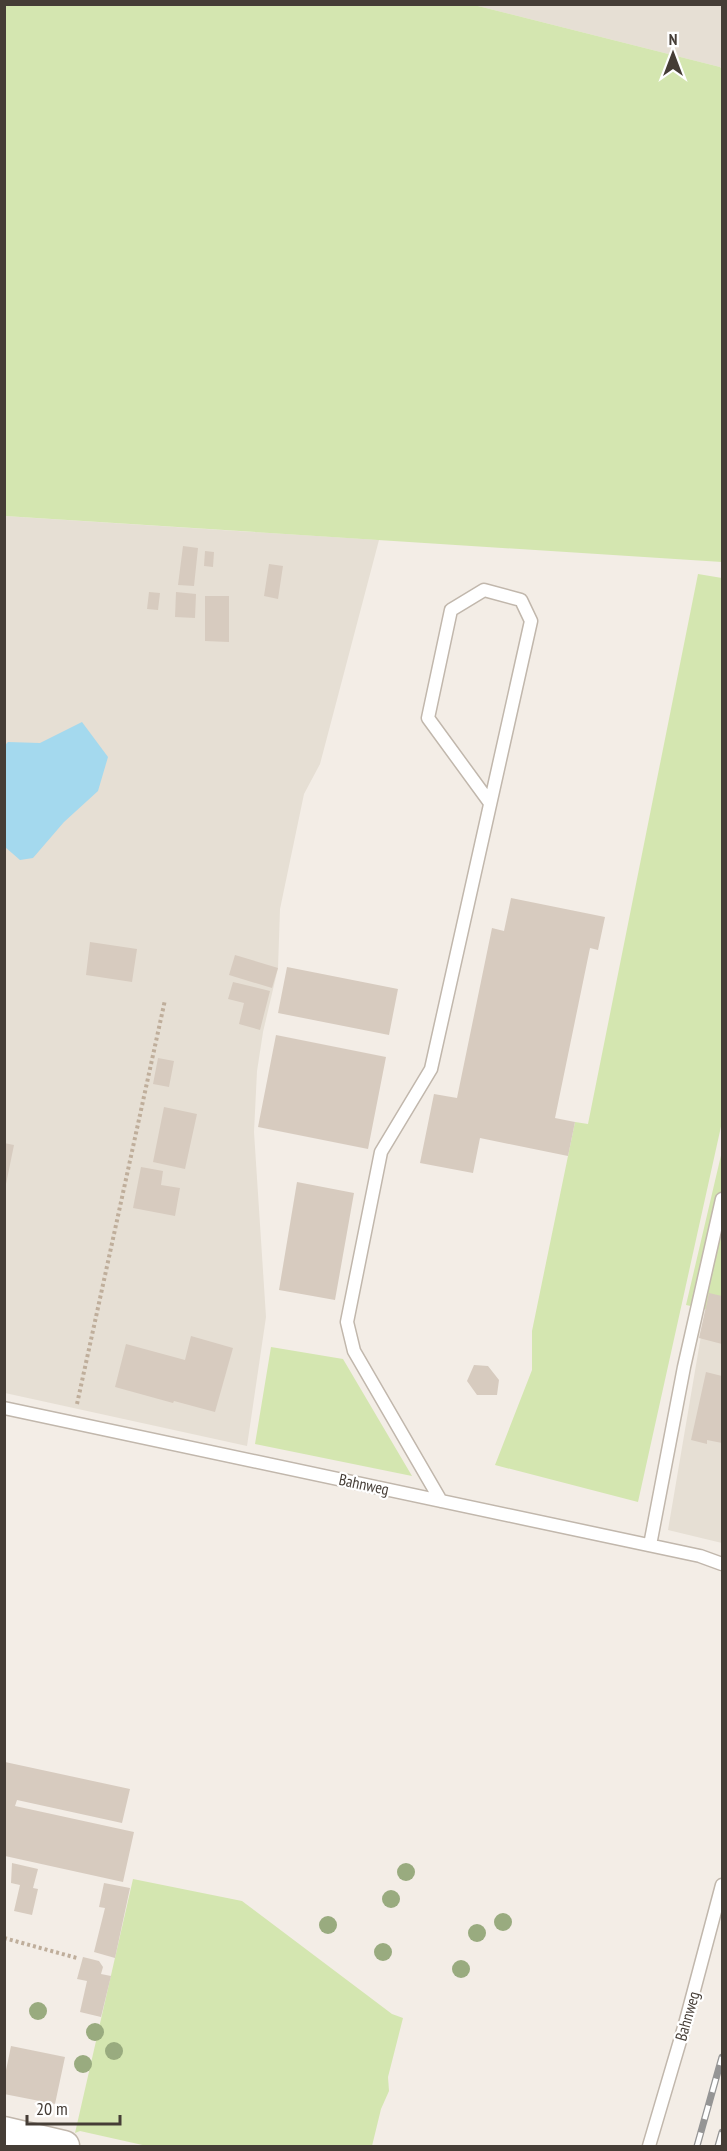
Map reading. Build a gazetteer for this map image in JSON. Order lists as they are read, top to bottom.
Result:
{
  "streets": {
    "lane": ["Bahnweg"]
  },
  "scale_bar": "20 m",
  "north": "top"
}
